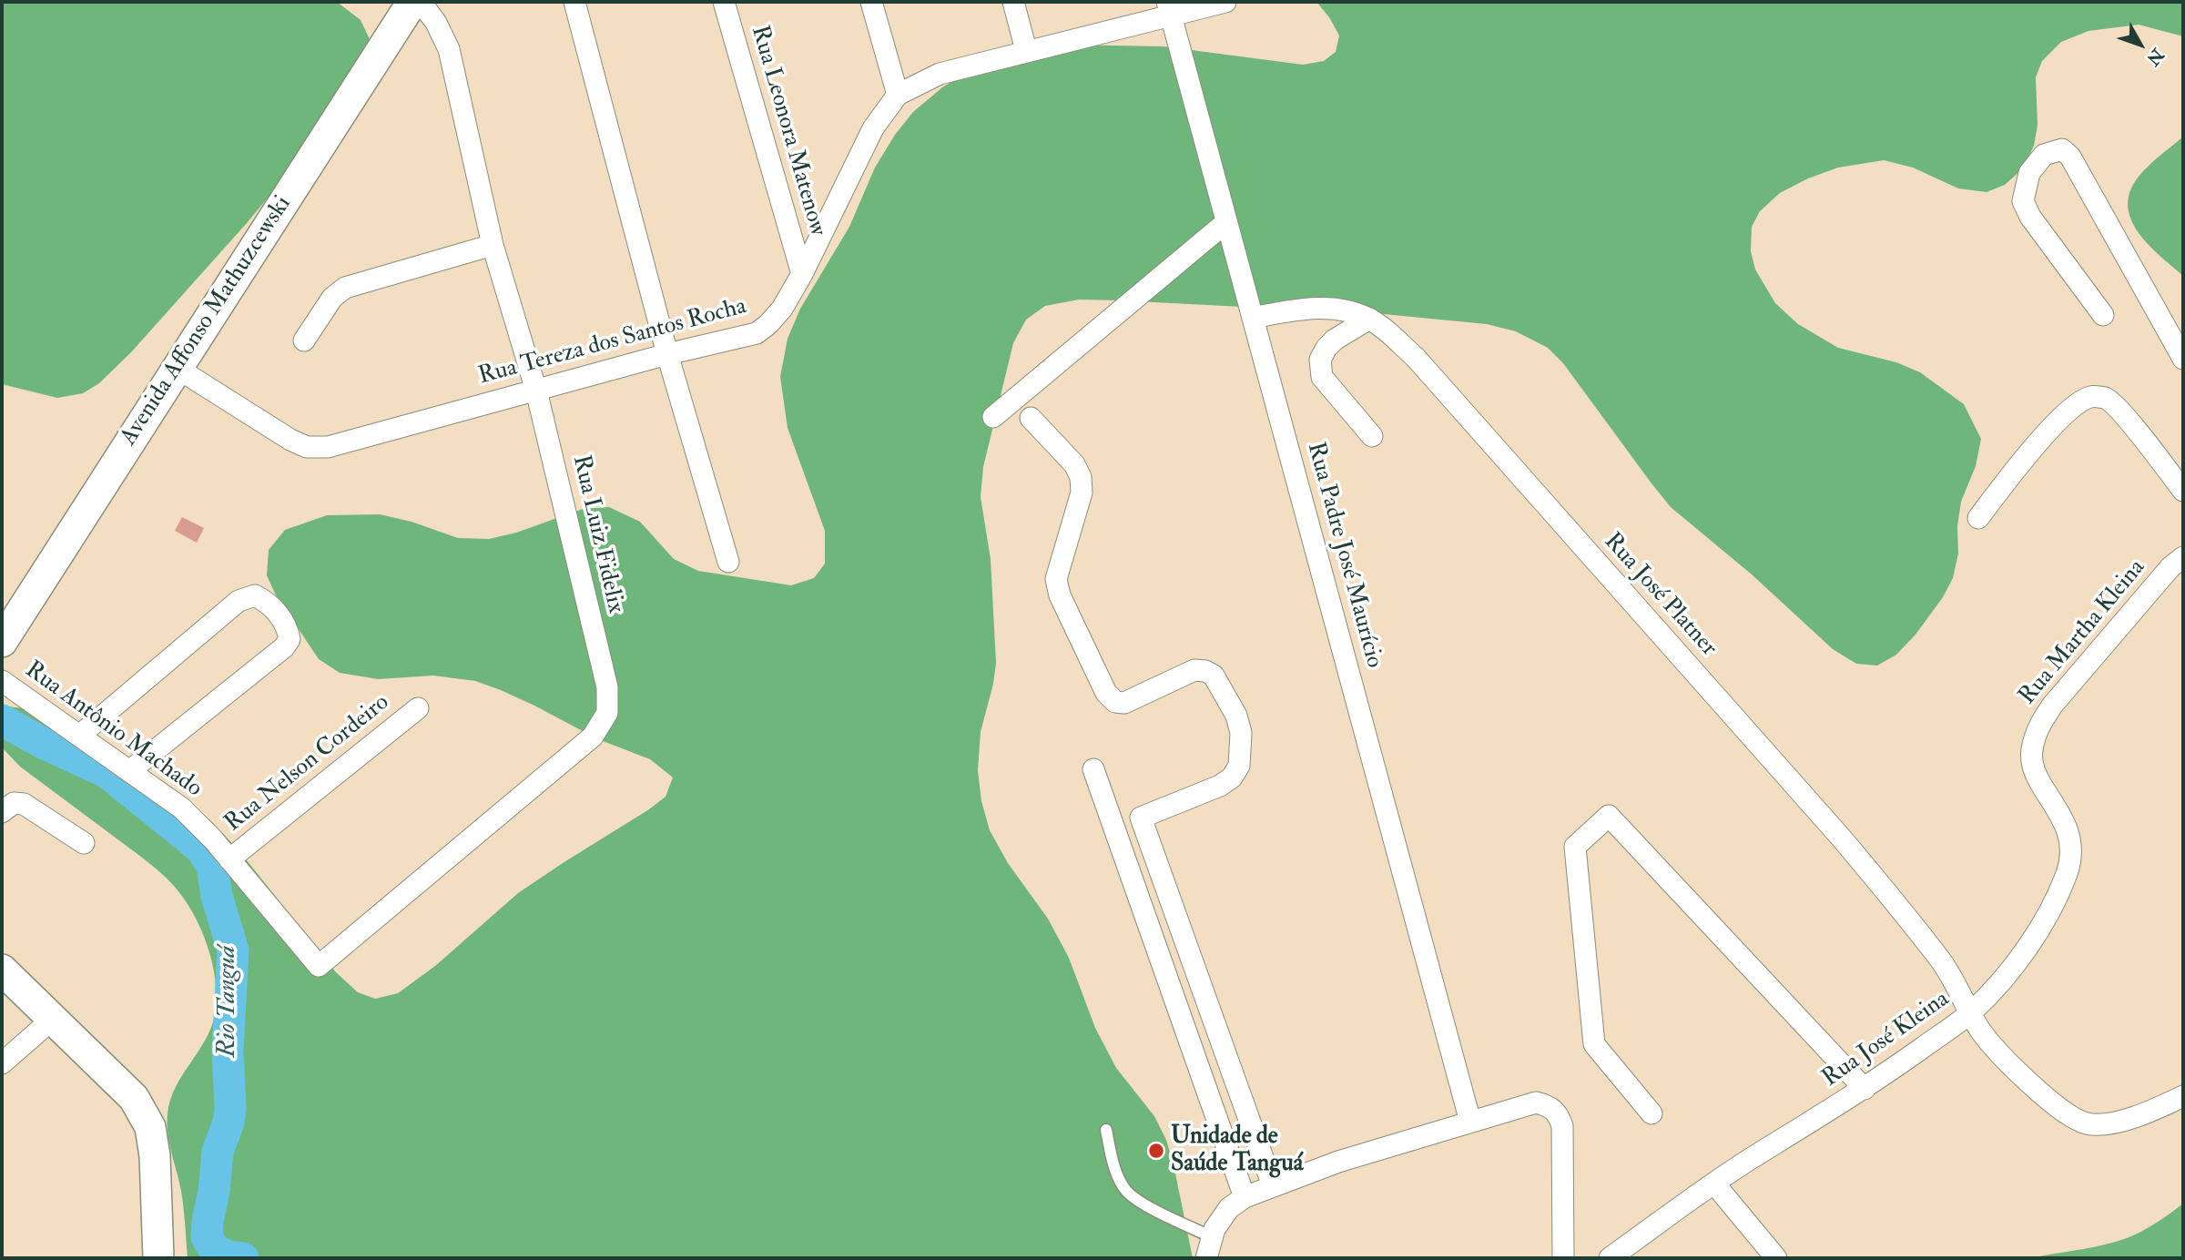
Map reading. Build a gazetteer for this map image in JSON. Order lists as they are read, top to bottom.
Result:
{
  "streets": {
    "street": [
      "Rua Leonora Matenow",
      "Avenida Affonso Mathuzcewski",
      "Rua Tereza dos Santos Rocha",
      "Rua Luiz Fidelix",
      "Rua Padre José Maurício",
      "Rua José Platner",
      "Rua Martha Kleina",
      "Rua Antônio Machado",
      "Rua Nelson Cordeiro",
      "Rua José Kleina"
    ]
  },
  "crossings": [
    ["Rua Leonora Matenow", "Rua Tereza dos Santos Rocha"],
    ["Avenida Affonso Mathuzcewski", "Rua Tereza dos Santos Rocha"],
    ["Rua Tereza dos Santos Rocha", "Rua Luiz Fidelix"],
    ["Rua Tereza dos Santos Rocha", "Rua Padre José Maurício"],
    ["Rua Luiz Fidelix", "Rua Antônio Machado"],
    ["Rua Padre José Maurício", "Rua José Platner"],
    ["Rua José Platner", "Rua Martha Kleina"],
    ["Rua José Platner", "Rua José Kleina"],
    ["Rua Martha Kleina", "Rua José Kleina"],
    ["Rua Antônio Machado", "Rua Nelson Cordeiro"]
  ],
  "water": ["Rio Tanguá"],
  "places": ["Unidade de Saúde Tanguá"],
  "north": "bottom right"
}
